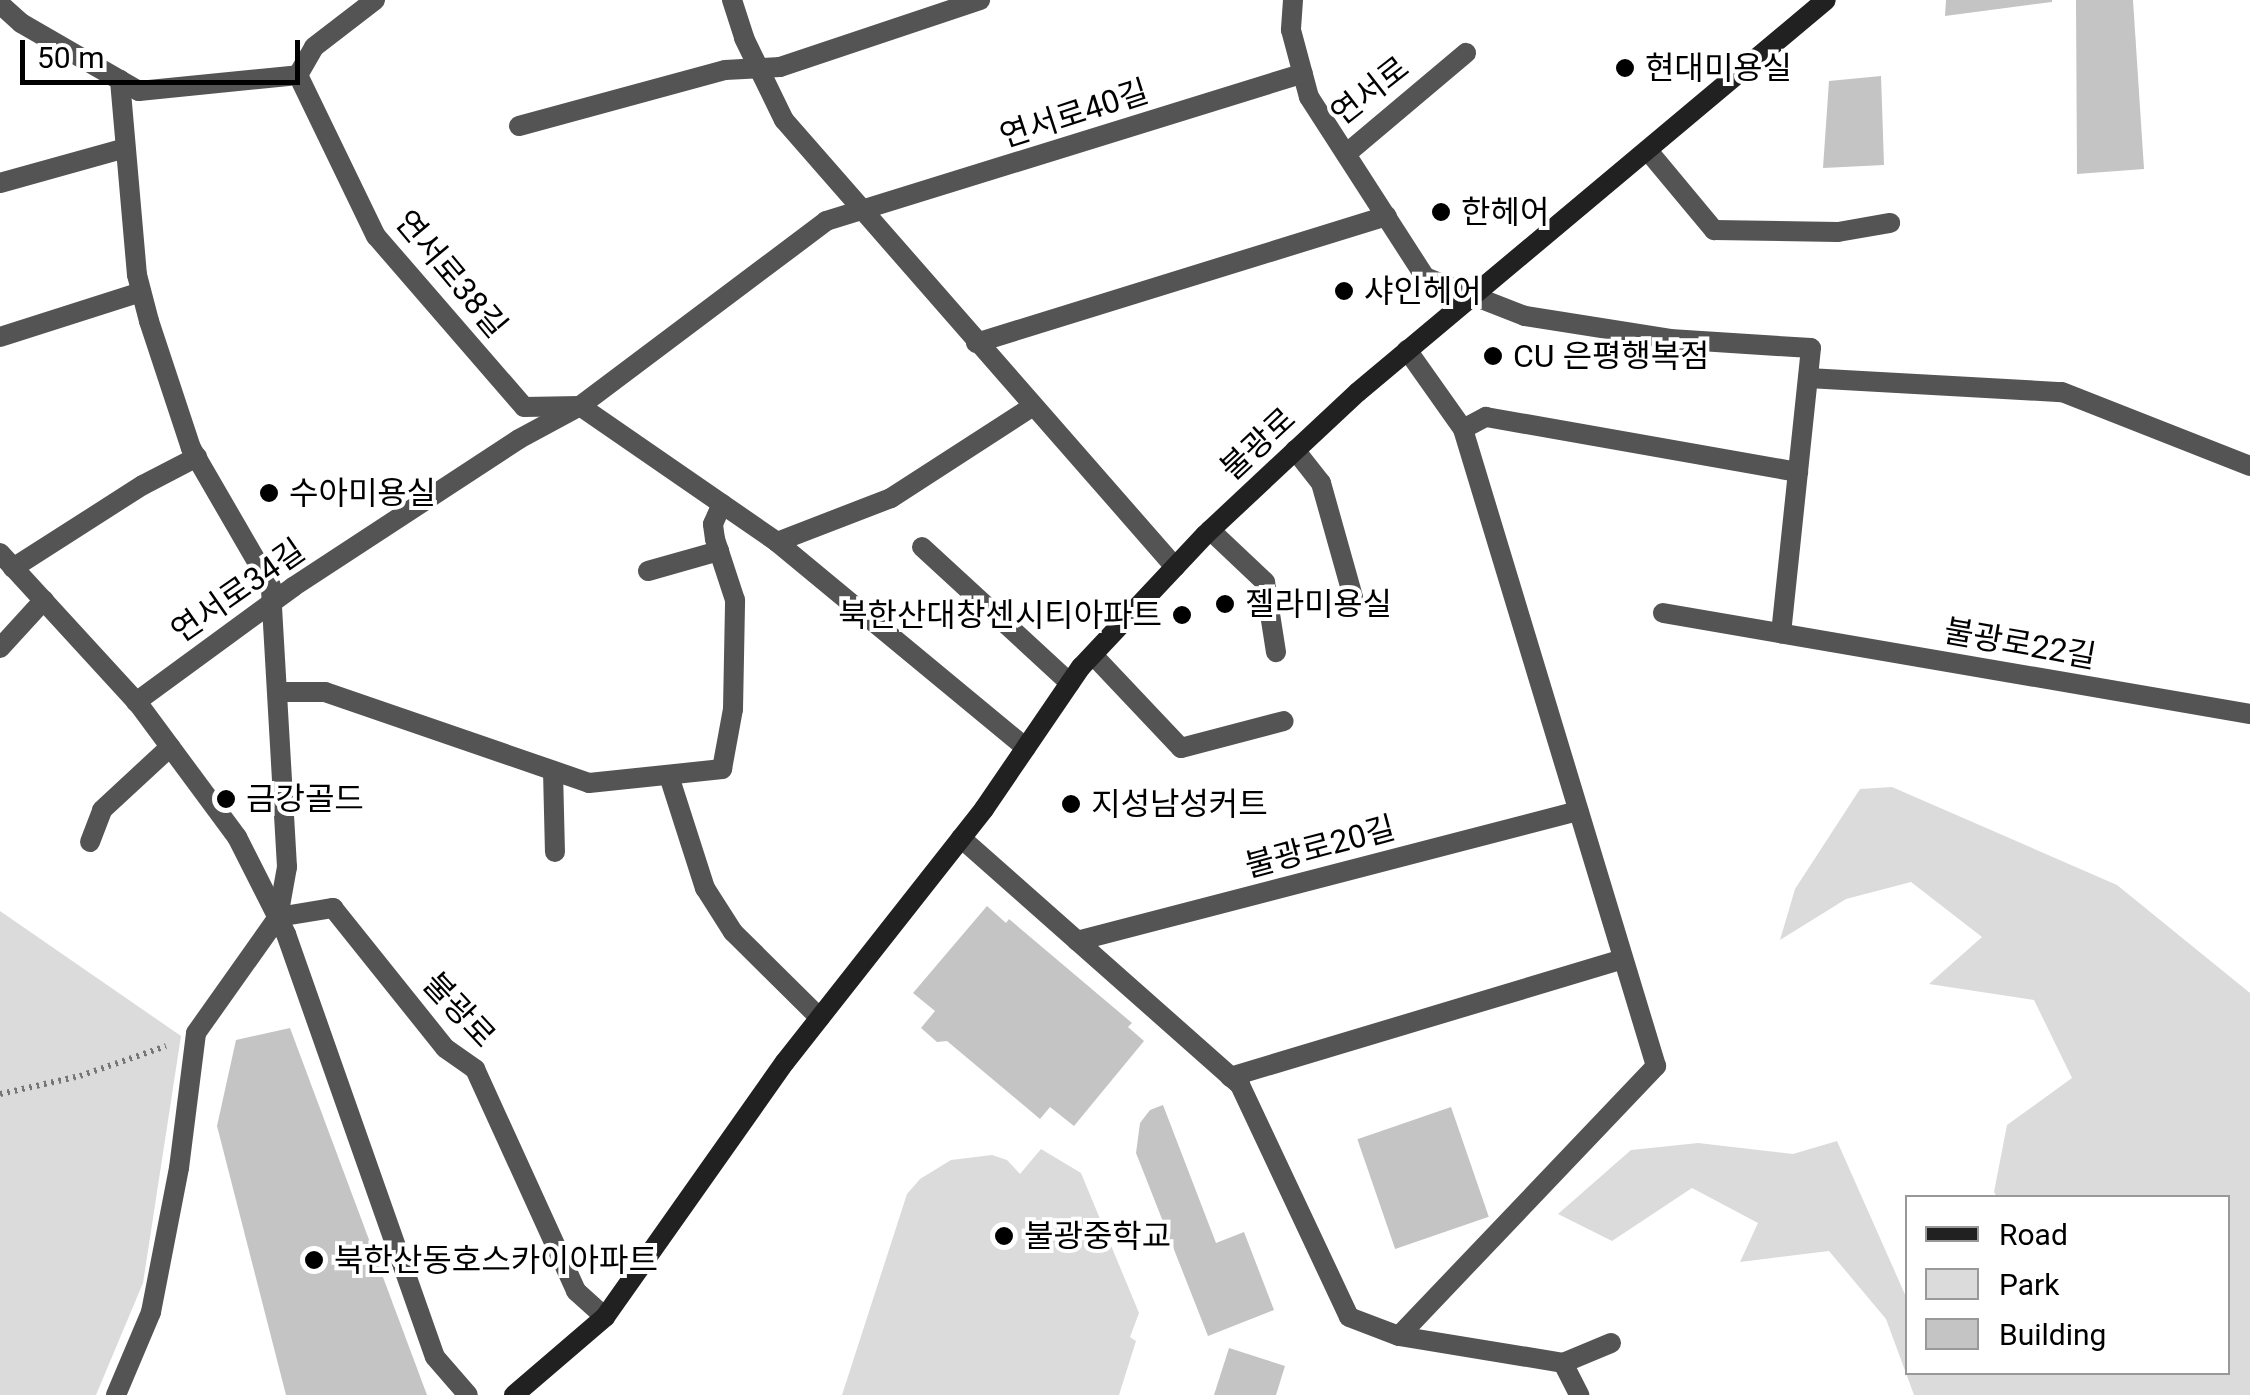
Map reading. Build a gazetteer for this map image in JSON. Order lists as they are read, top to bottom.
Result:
{
  "streets": {
    "main road": ["불광로"],
    "street": [
      "연서로",
      "연서로40길",
      "연서로38길",
      "연서로34길",
      "불광로22길",
      "불광로20길"
    ]
  },
  "crossings": [
    ["연서로", "연서로40길"],
    ["연서로40길", "연서로38길"],
    ["연서로40길", "연서로34길"],
    ["연서로38길", "연서로34길"]
  ],
  "places": [
    "현대미용실",
    "한헤어",
    "샤인헤어",
    "CU 은평행복점",
    "수아미용실",
    "젤라미용실",
    "북한산대창센시티아파트",
    "금강골드",
    "지성남성커트",
    "불광중학교",
    "북한산동호스카이아파트"
  ],
  "legend": ["Road", "Park", "Building"],
  "scale_bar": "50 m"
}
